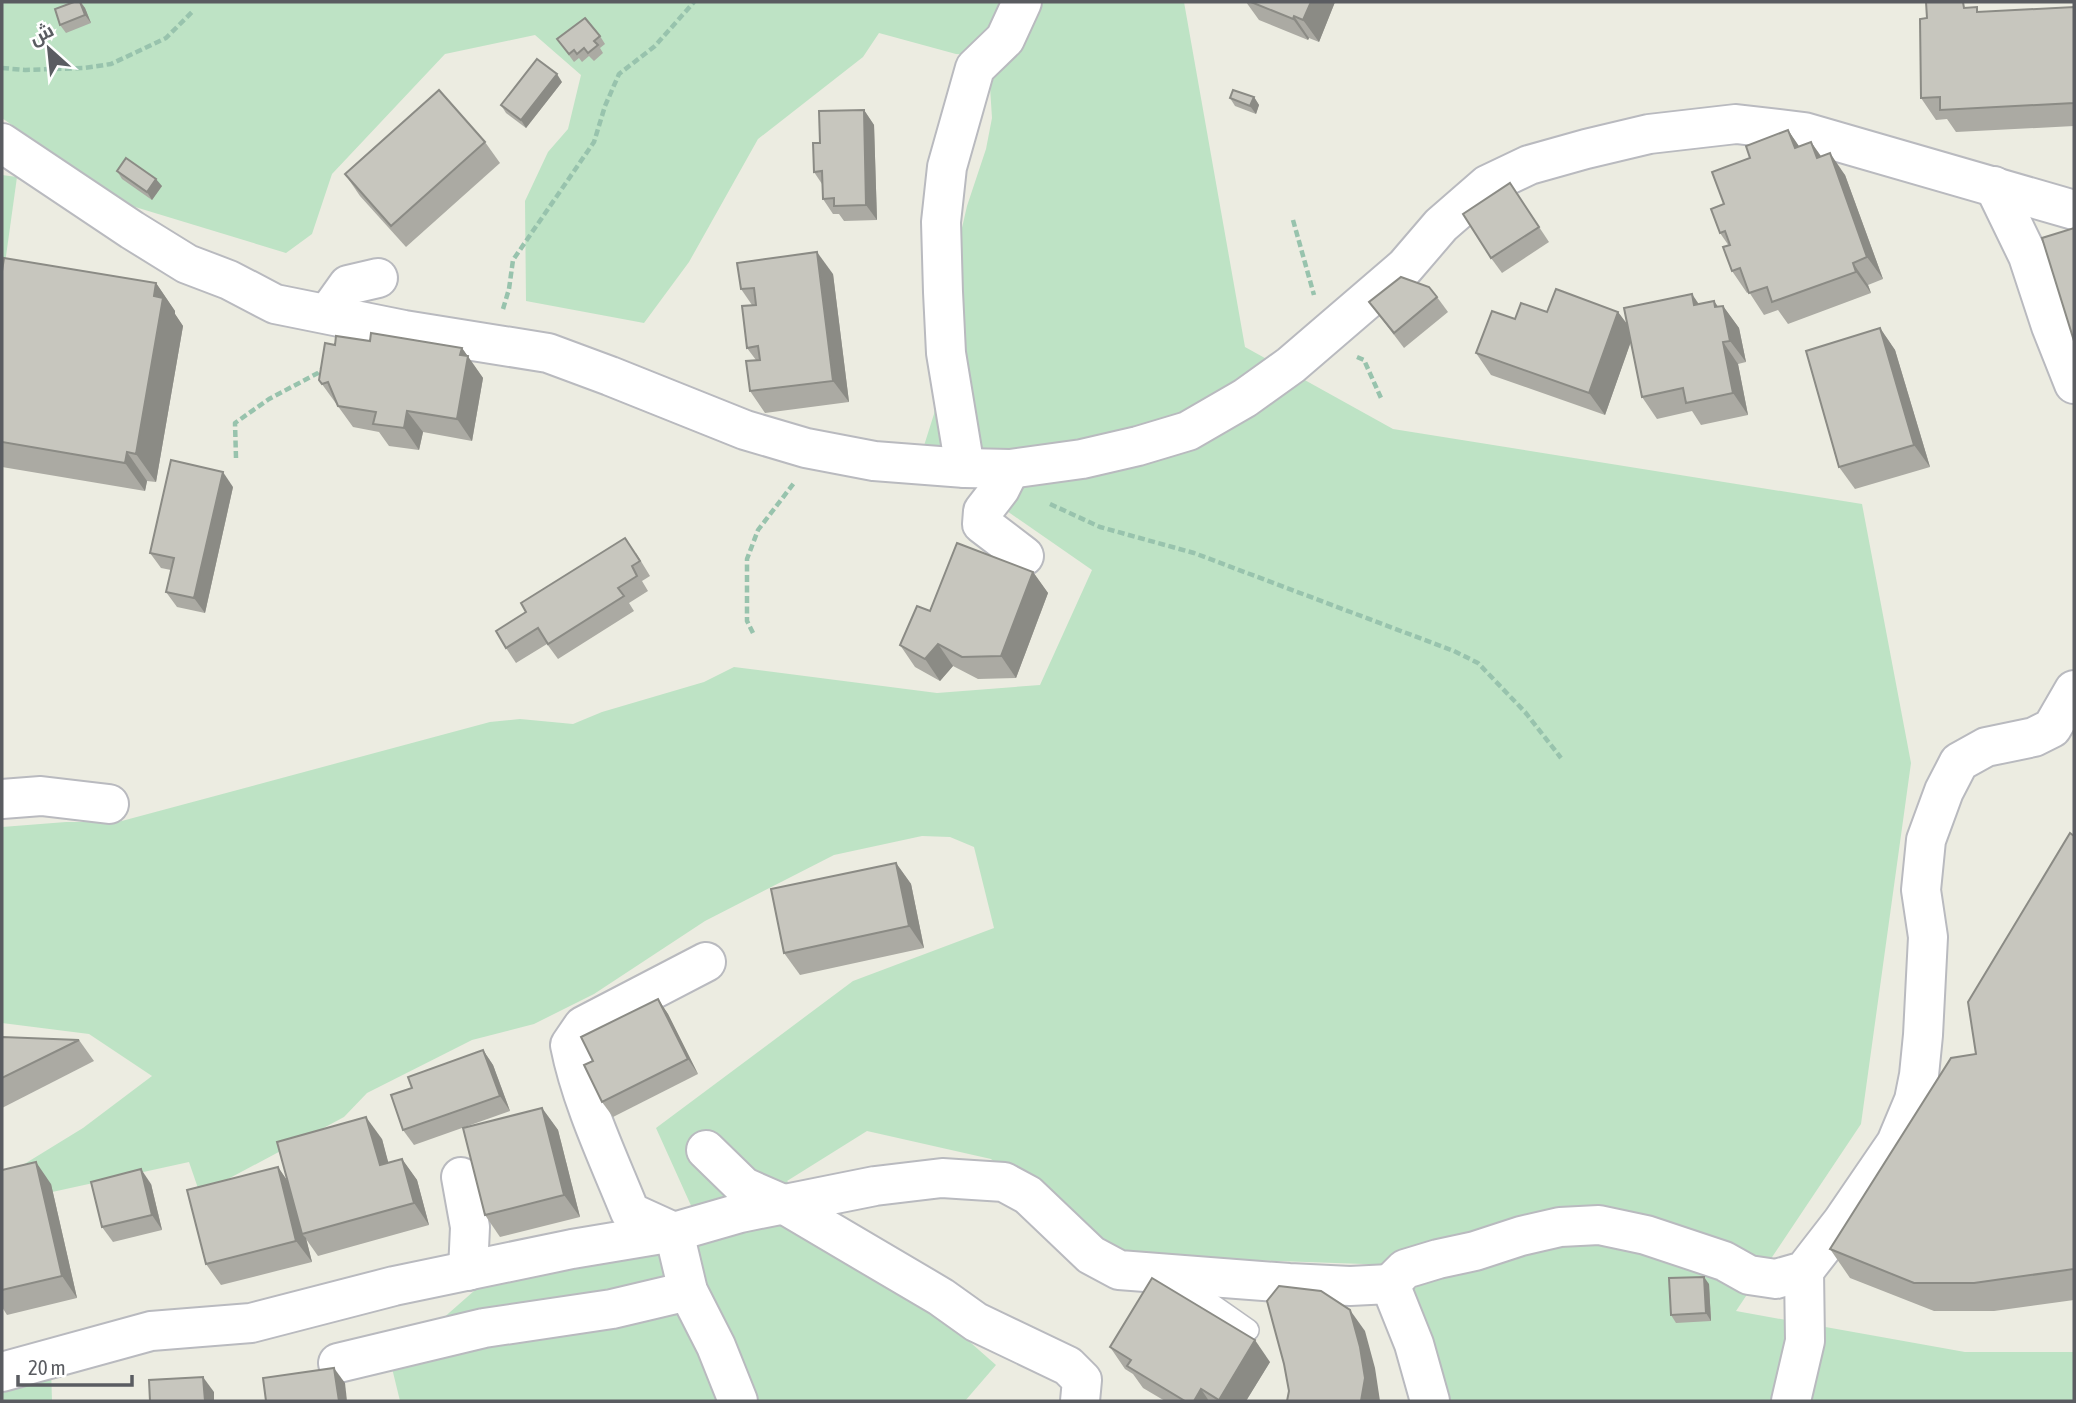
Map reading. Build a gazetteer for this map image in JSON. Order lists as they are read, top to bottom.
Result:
{
  "scale_bar": "20 m",
  "north": "top left"
}
